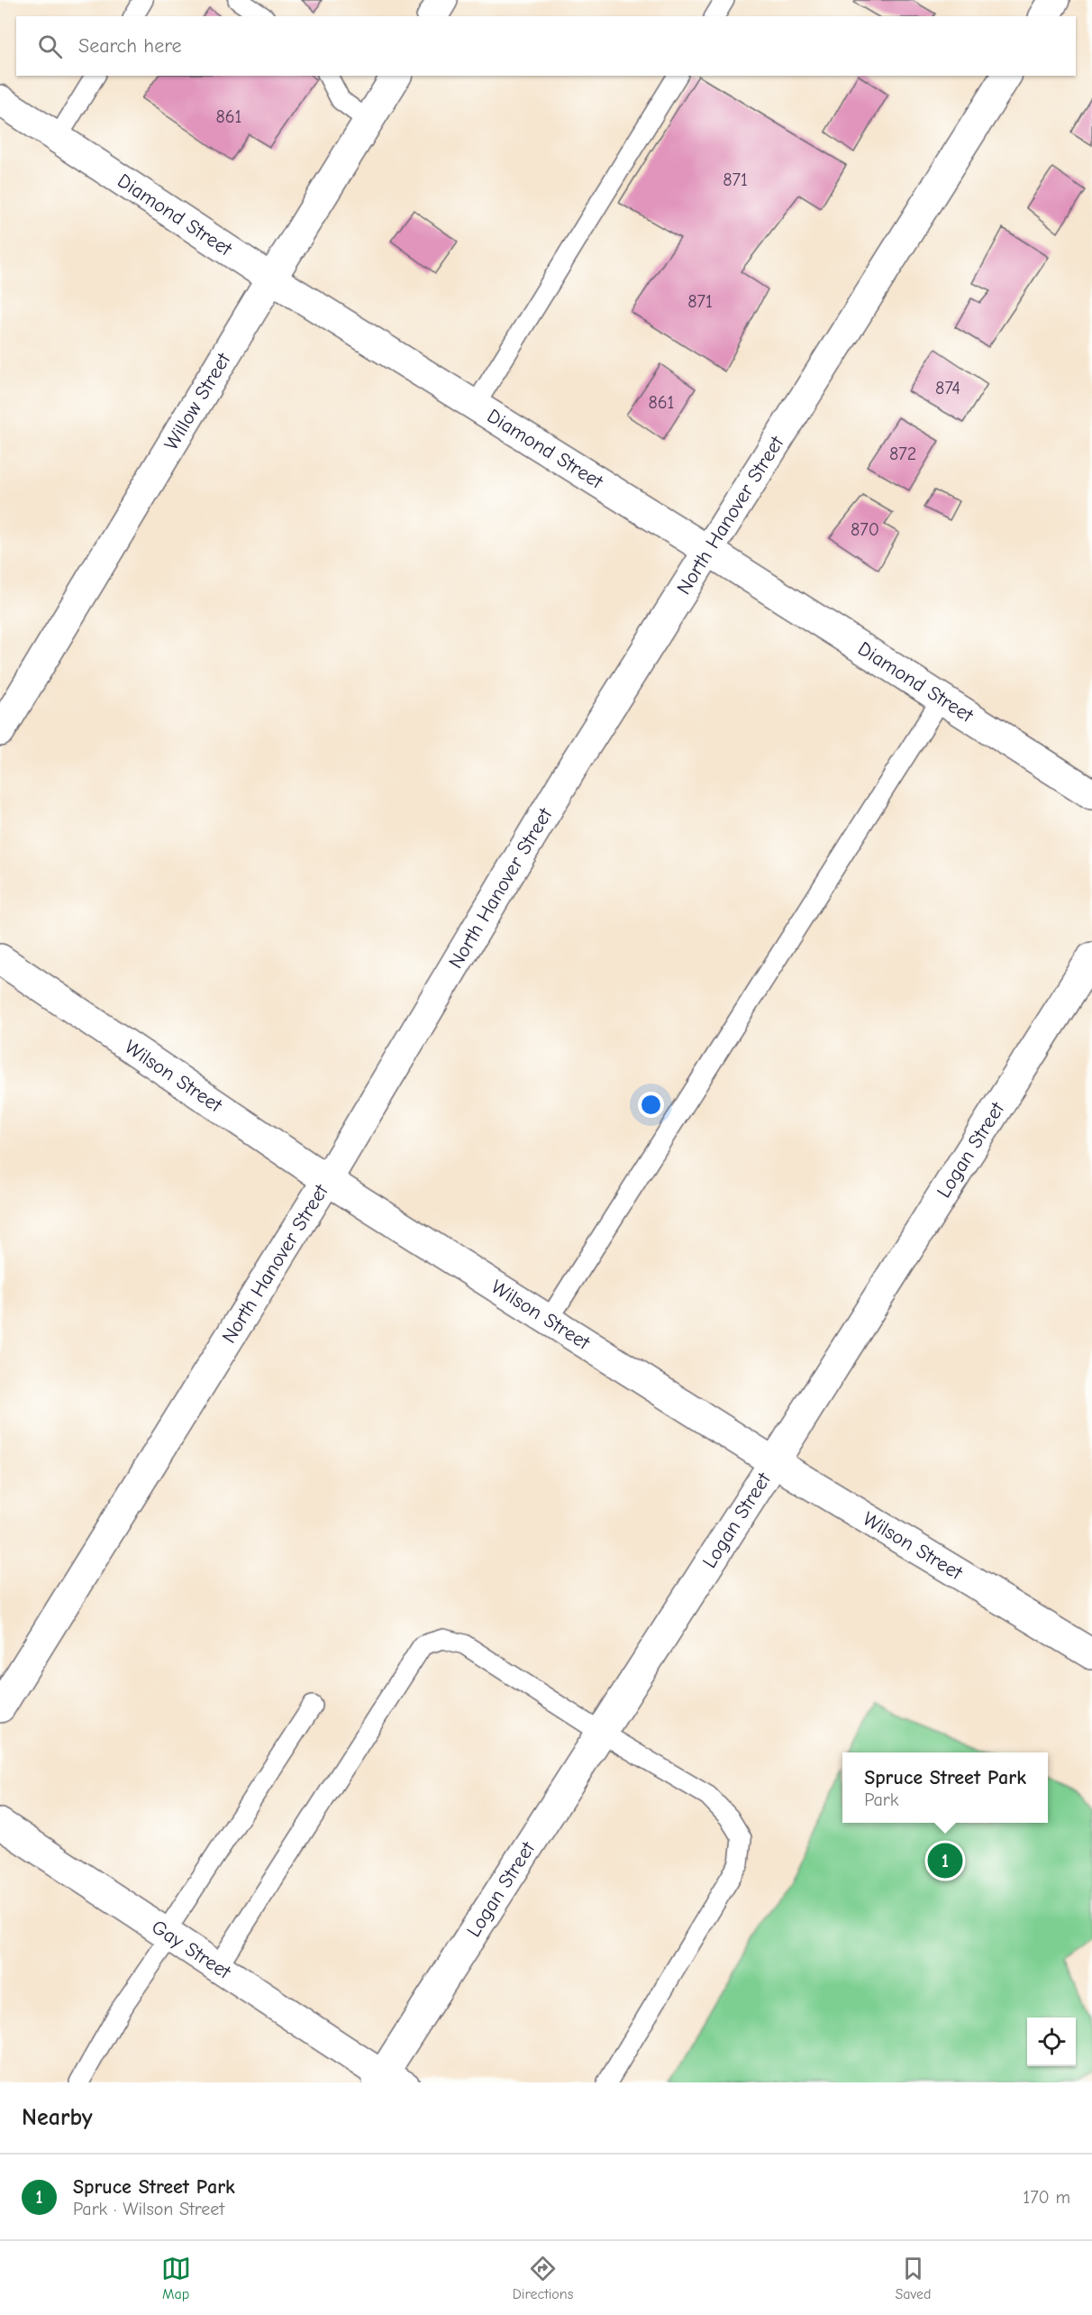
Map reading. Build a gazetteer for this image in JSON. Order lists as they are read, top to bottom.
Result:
{
  "streets": {
    "street": [
      "Diamond Street",
      "Willow Street",
      "North Hanover Street",
      "Wilson Street",
      "Logan Street",
      "Gay Street"
    ]
  },
  "crossings": [
    ["Diamond Street", "Willow Street"],
    ["Diamond Street", "North Hanover Street"],
    ["North Hanover Street", "Wilson Street"],
    ["Wilson Street", "Logan Street"],
    ["Logan Street", "Gay Street"]
  ],
  "house_numbers": [
    "861",
    "871",
    "871",
    "874",
    "861",
    "872",
    "870"
  ],
  "page": {
    "search": "Search here",
    "popup": ["Spruce Street Park", "Park"],
    "pins": "1",
    "heading": "Nearby",
    "list": [
      {
        "mark": "1",
        "name": "Spruce Street Park",
        "note": "Park · Wilson Street",
        "value": "170 m"
      }
    ],
    "nav": ["Map", "Directions", "Saved"]
  }
}
